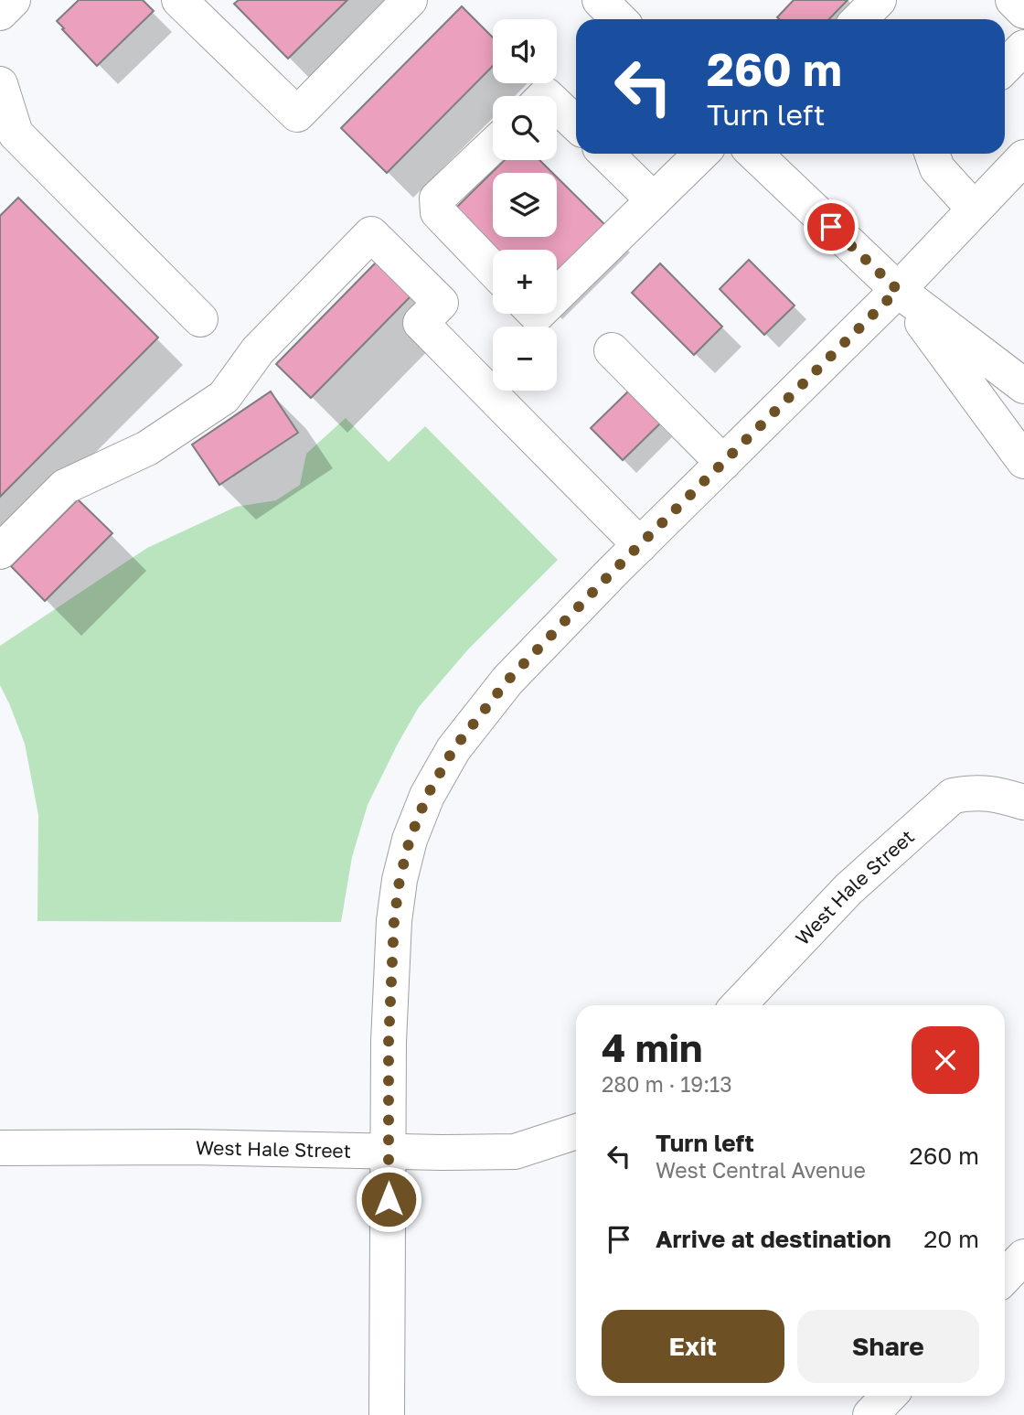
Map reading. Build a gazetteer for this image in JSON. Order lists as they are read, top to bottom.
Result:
{
  "streets": {
    "street": ["West Hale Street"]
  },
  "page": {
    "map_buttons": ["+", "−"],
    "turn": ["260 m", "Turn left"],
    "heading": ["4 min", "280 m · 19:13"],
    "list": [
      {
        "name": "Turn left",
        "note": "West Central Avenue",
        "value": "260 m"
      },
      {
        "name": "Arrive at destination",
        "value": "20 m"
      }
    ],
    "buttons": ["Exit", "Share"]
  }
}
